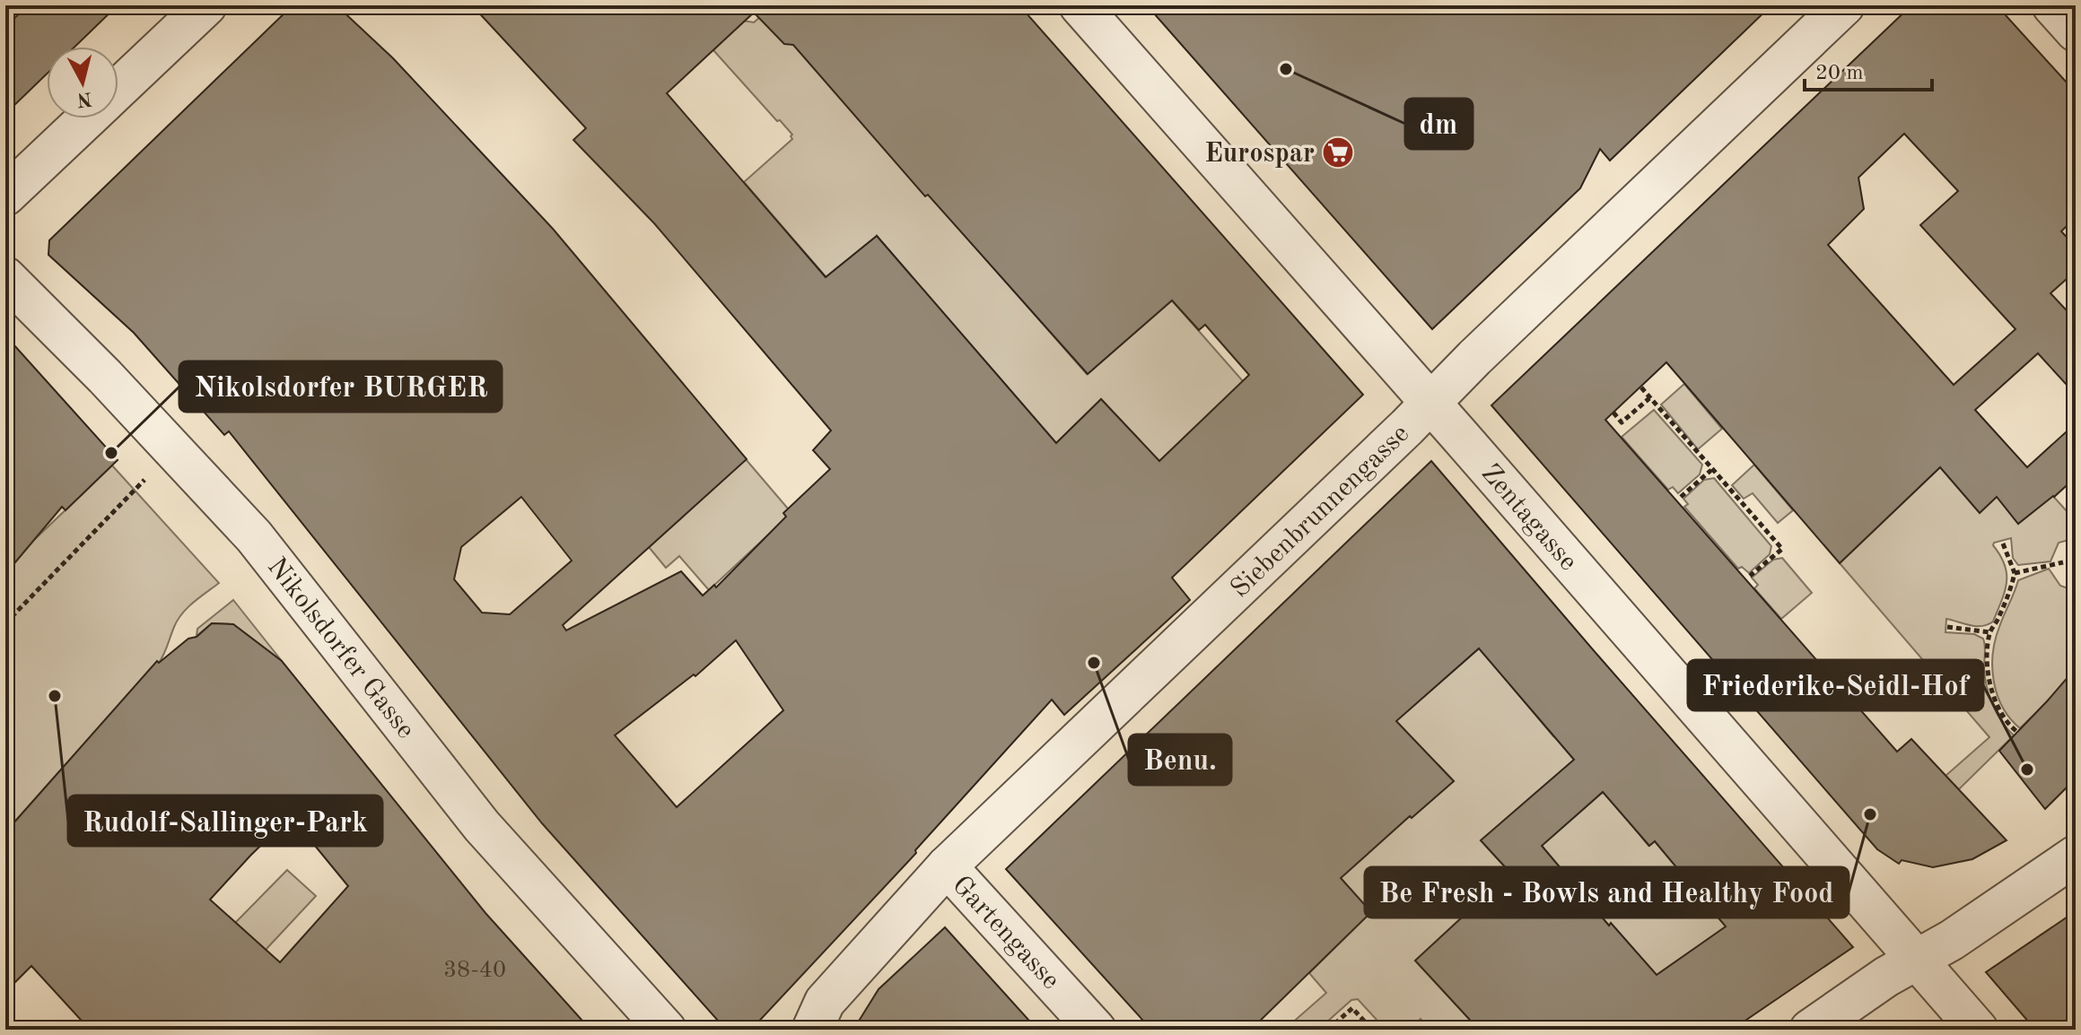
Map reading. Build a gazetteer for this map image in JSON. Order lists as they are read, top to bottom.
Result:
{
  "streets": {
    "street": [
      "Siebenbrunnengasse",
      "Zentagasse",
      "Nikolsdorfer Gasse",
      "Gartengasse"
    ]
  },
  "crossings": [
    ["Siebenbrunnengasse", "Zentagasse"],
    ["Siebenbrunnengasse", "Gartengasse"]
  ],
  "places": {
    "other": [
      "dm",
      "Nikolsdorfer BURGER",
      "Benu.",
      "Rudolf-Sallinger-Park",
      "Friederike-Seidl-Hof",
      "Be Fresh - Bowls and Healthy Food"
    ],
    "supermarket": ["Eurospar"]
  },
  "house_numbers": ["38-40"],
  "scale_bar": "20 m",
  "north": "bottom"
}
